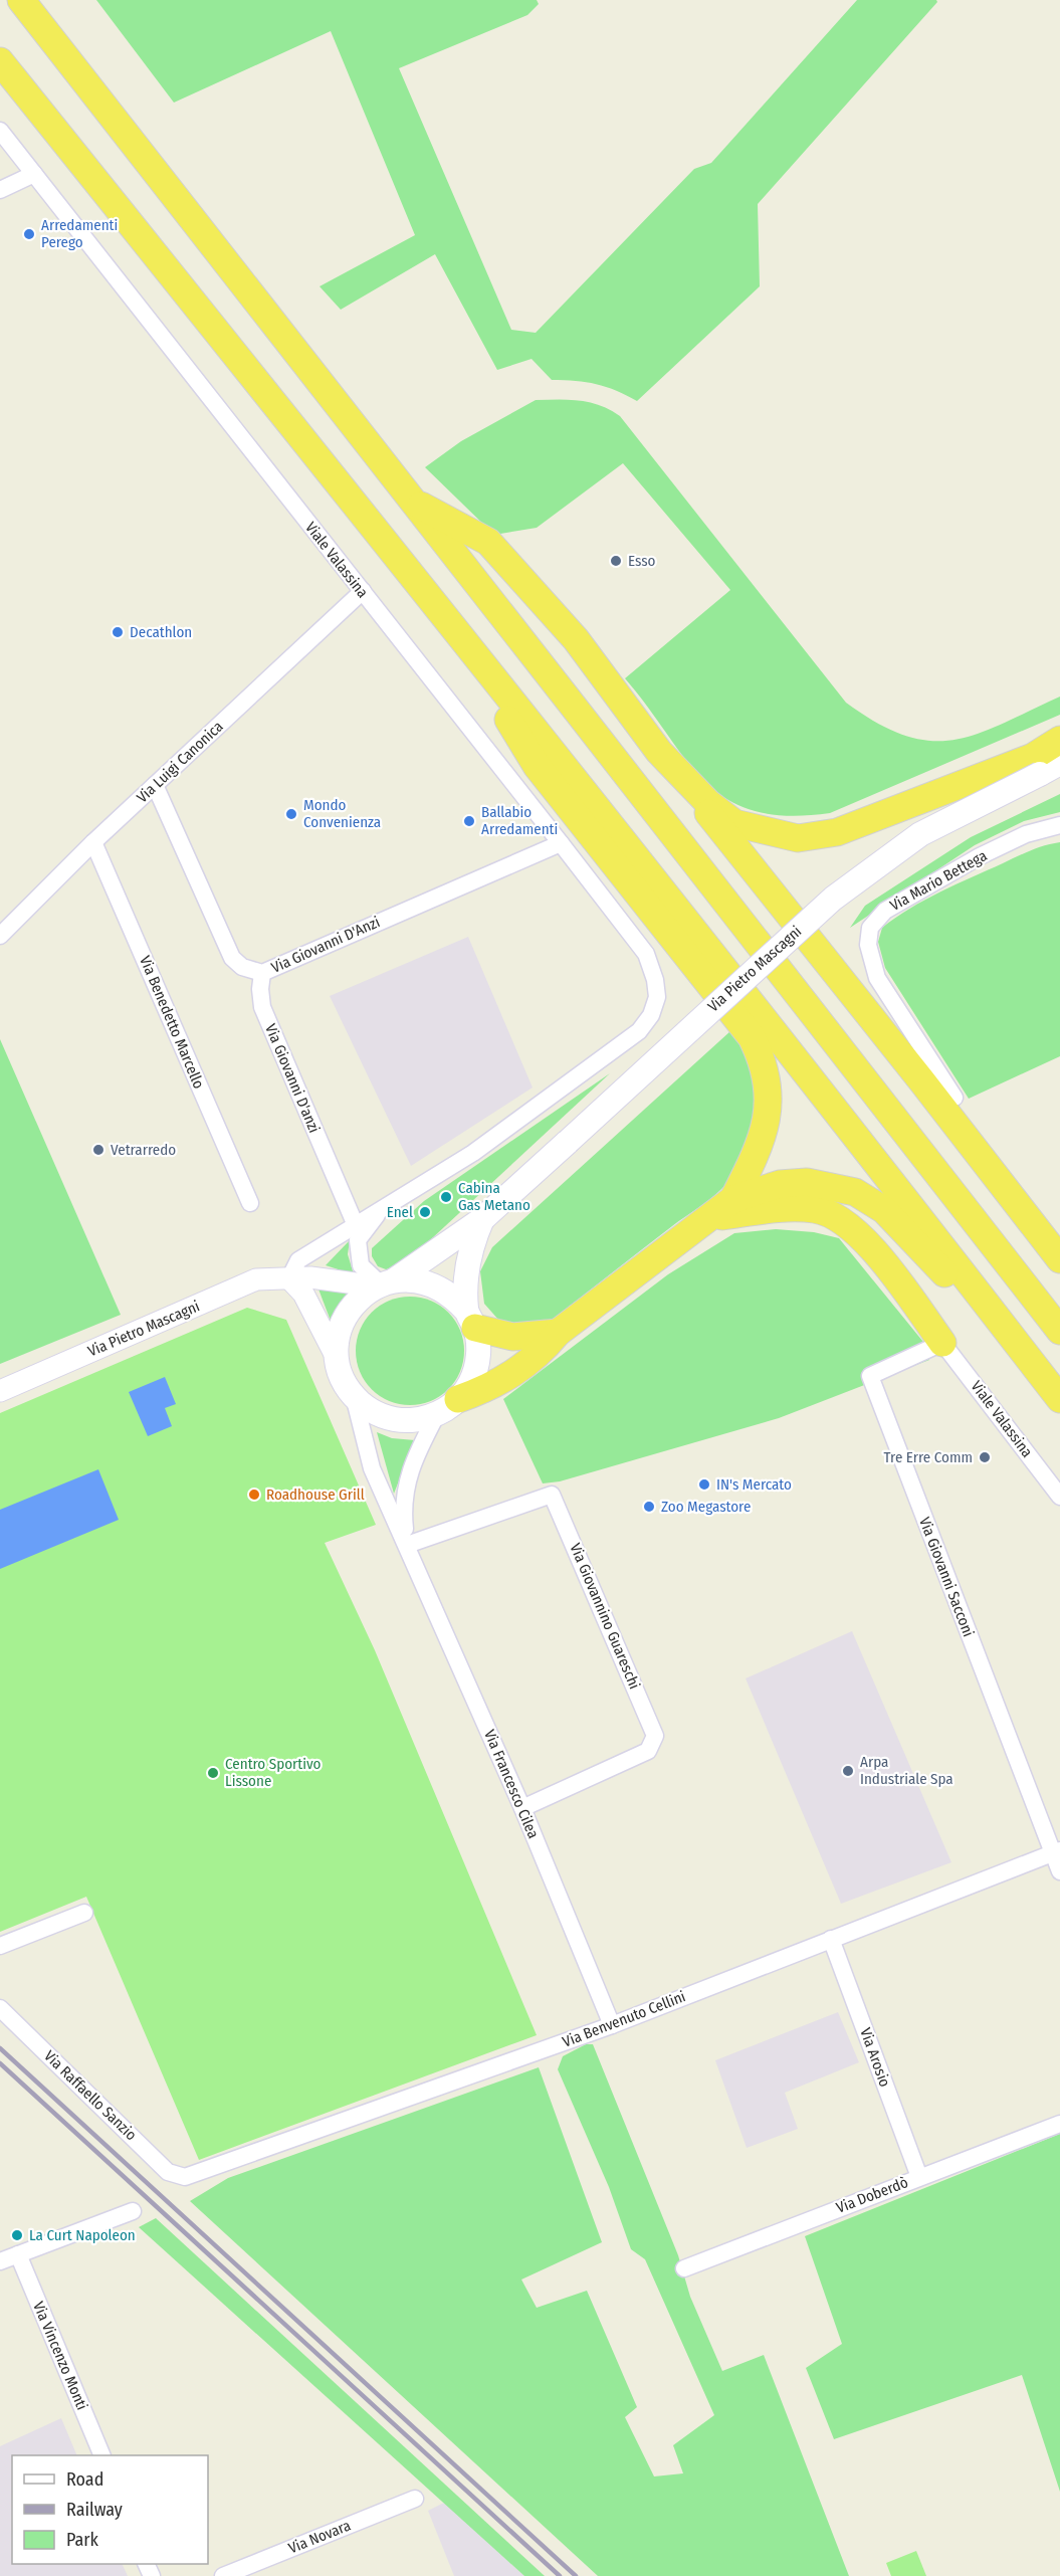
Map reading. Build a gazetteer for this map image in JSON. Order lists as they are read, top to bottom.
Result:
{
  "streets": {
    "main road": ["Via Pietro Mascagni"],
    "street": [
      "Viale Valassina",
      "Via Luigi Canonica",
      "Via Mario Bettega",
      "Via Giovanni D'Anzi",
      "Via Benedetto Marcello",
      "Via Giovanni D'anzi",
      "Via Giovanni Sacconi",
      "Via Giovannino Guareschi",
      "Via Francesco Cilea",
      "Via Benvenuto Cellini",
      "Via Arosio",
      "Via Raffaello Sanzio",
      "Via Doberdò",
      "Via Vincenzo Monti",
      "Via Novara"
    ]
  },
  "crossings": [
    ["Viale Valassina", "Via Luigi Canonica"],
    ["Viale Valassina", "Via Giovanni D'Anzi"],
    ["Viale Valassina", "Via Giovanni Sacconi"],
    ["Via Luigi Canonica", "Via Giovanni D'Anzi"],
    ["Via Luigi Canonica", "Via Benedetto Marcello"],
    ["Via Giovanni D'Anzi", "Via Giovanni D'anzi"],
    ["Via Pietro Mascagni", "Via Francesco Cilea"],
    ["Via Giovanni Sacconi", "Via Benvenuto Cellini"],
    ["Via Giovannino Guareschi", "Via Francesco Cilea"],
    ["Via Francesco Cilea", "Via Benvenuto Cellini"],
    ["Via Benvenuto Cellini", "Via Arosio"],
    ["Via Benvenuto Cellini", "Via Raffaello Sanzio"],
    ["Via Arosio", "Via Doberdò"]
  ],
  "places": [
    "Arredamenti Perego",
    "Esso",
    "Decathlon",
    "Mondo Convenienza",
    "Ballabio Arredamenti",
    "Vetrarredo",
    "Cabina Gas Metano",
    "Enel",
    "Tre Erre Comm",
    "IN's Mercato",
    "Roadhouse Grill",
    "Zoo Megastore",
    "Arpa Industriale Spa",
    "Centro Sportivo Lissone",
    "La Curt Napoleon"
  ],
  "legend": ["Road", "Railway", "Park"]
}
